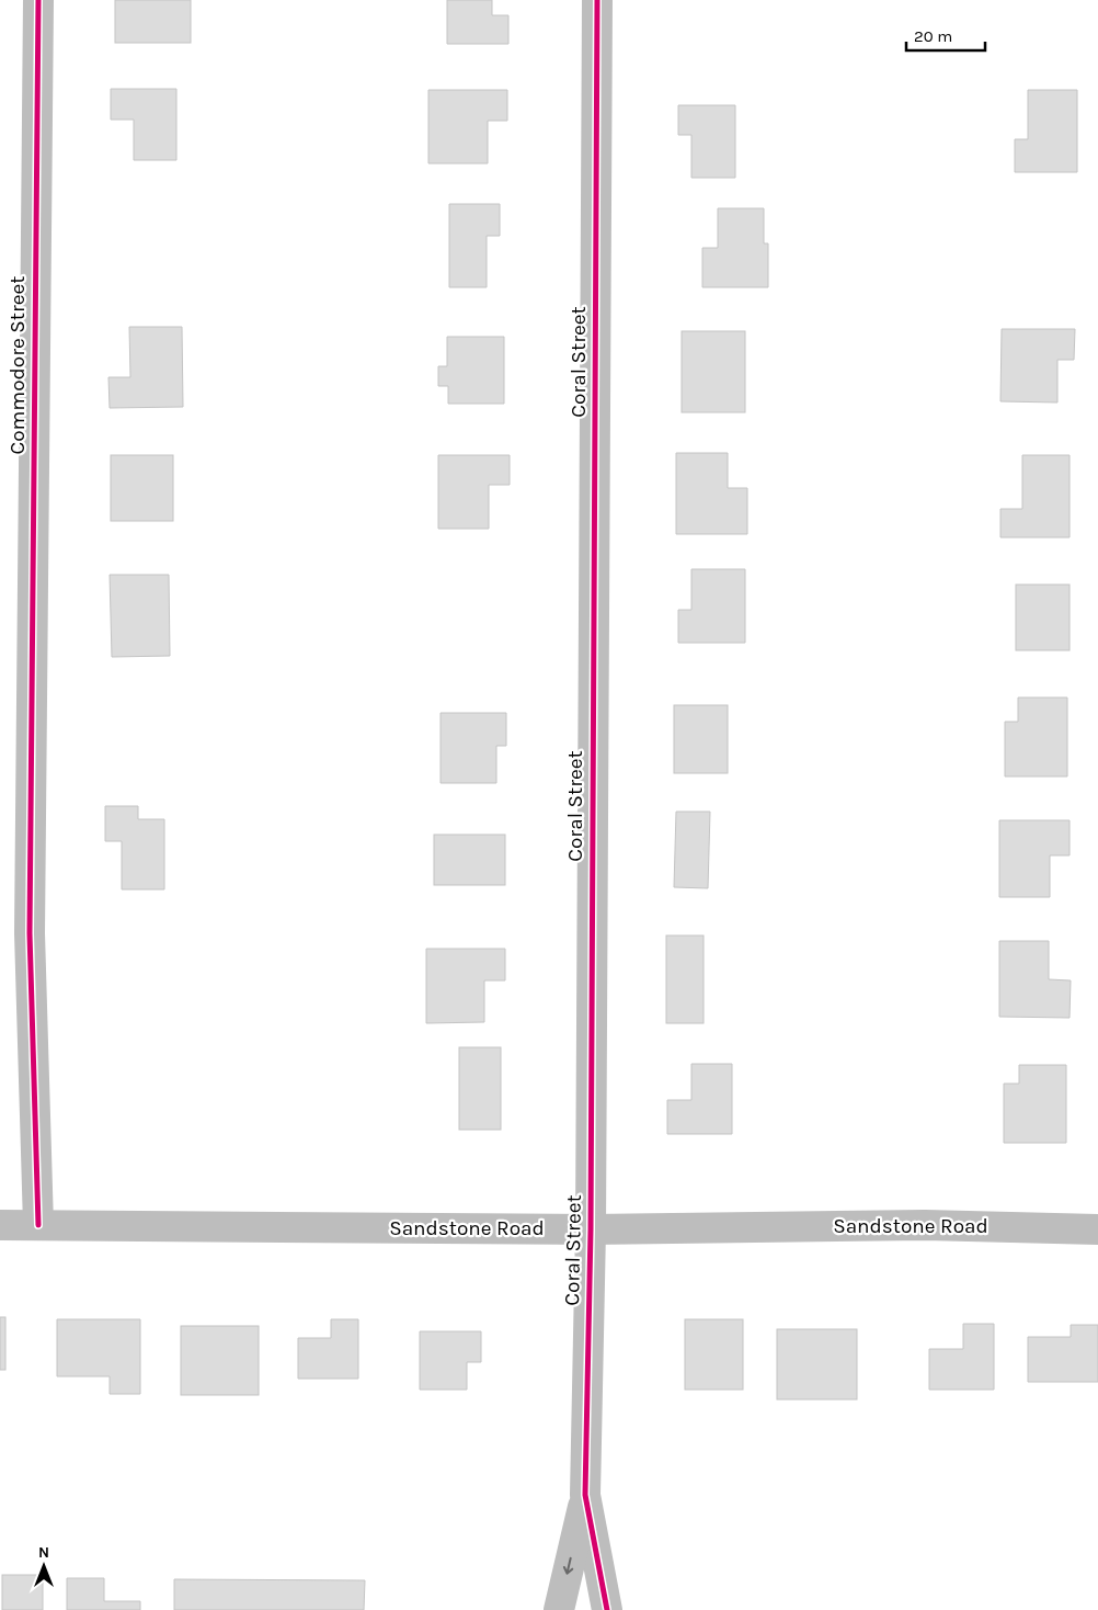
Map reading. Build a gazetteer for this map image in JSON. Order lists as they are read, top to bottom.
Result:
{
  "streets": {
    "street": ["Coral Street", "Commodore Street", "Sandstone Road"]
  },
  "crossings": [
    ["Coral Street", "Sandstone Road"],
    ["Commodore Street", "Sandstone Road"]
  ],
  "scale_bar": "20 m",
  "north": "top"
}
